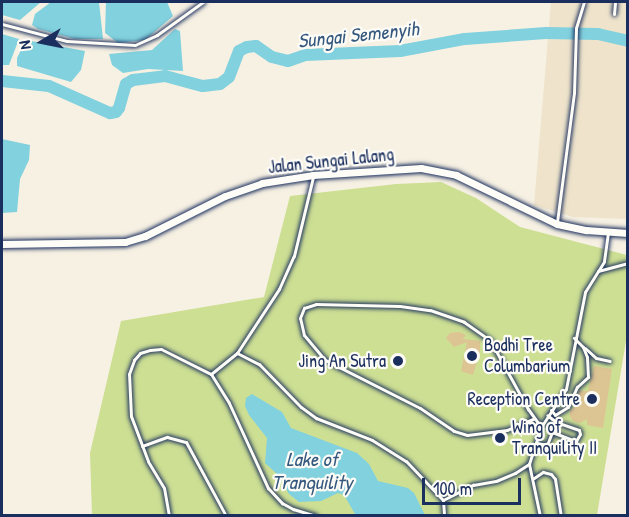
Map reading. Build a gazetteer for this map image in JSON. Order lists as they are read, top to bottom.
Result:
{
  "streets": {
    "street": ["Jalan Sungai Lalang"]
  },
  "water": ["Sungai Semenyih", "Lake of Tranquility"],
  "places": [
    "Bodhi Tree Columbarium",
    "Jing An Sutra",
    "Reception Centre",
    "Wing of Tranquility II"
  ],
  "scale_bar": "100 m",
  "north": "left"
}
